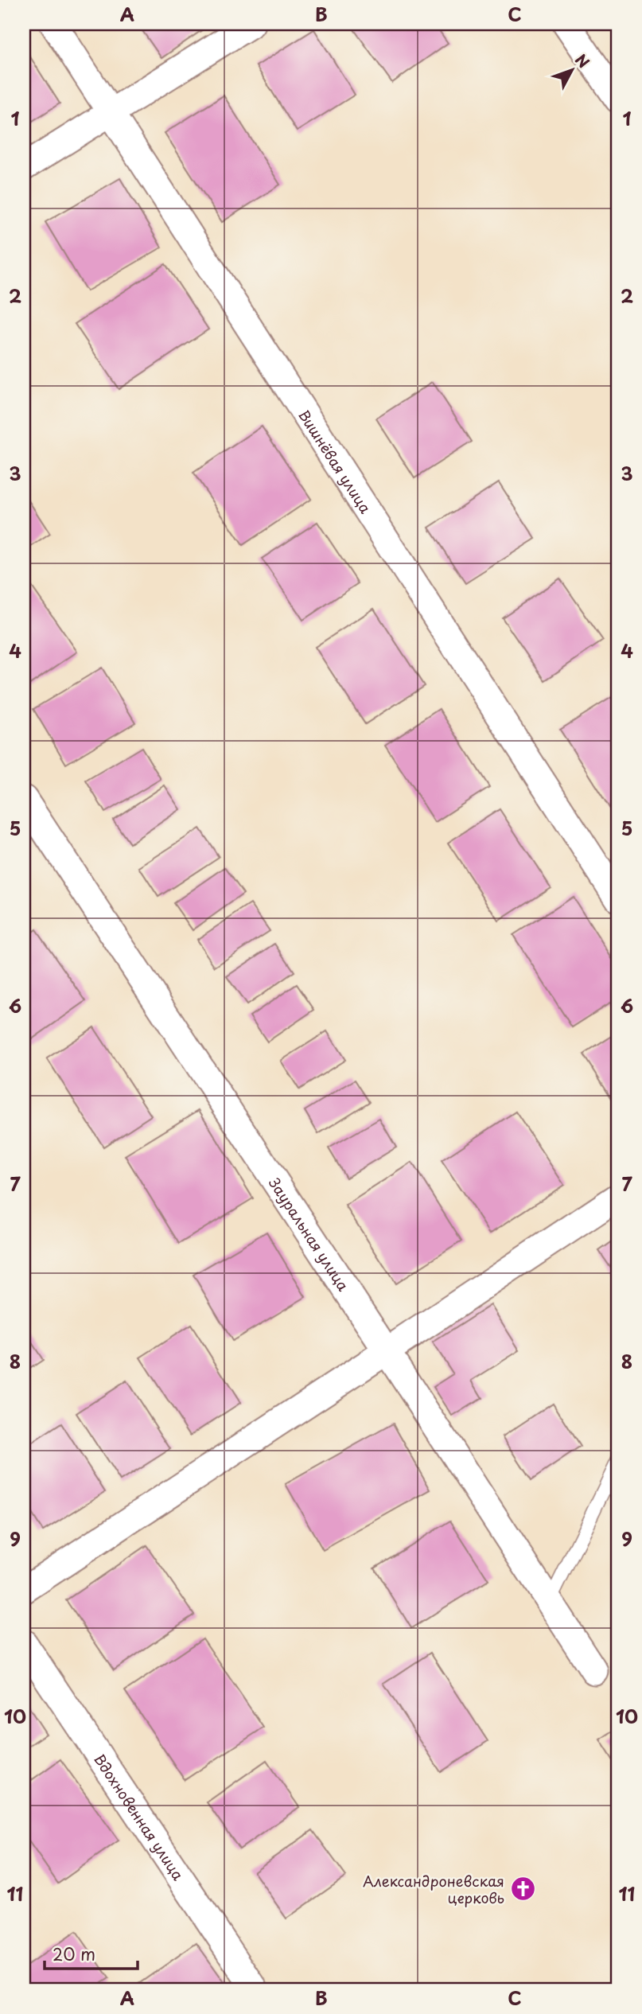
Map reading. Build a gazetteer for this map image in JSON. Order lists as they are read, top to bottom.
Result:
{
  "streets": {
    "street": ["Вишнёвая улица", "Зауральная улица", "Вдохновенная улица"]
  },
  "places": {
    "church": ["Александроневская церковь"]
  },
  "scale_bar": "20 m",
  "north": "top right",
  "grid": {
    "columns": ["A", "B", "C"],
    "rows": [
      "1",
      "2",
      "3",
      "4",
      "5",
      "6",
      "7",
      "8",
      "9",
      "10",
      "11"
    ]
  }
}
